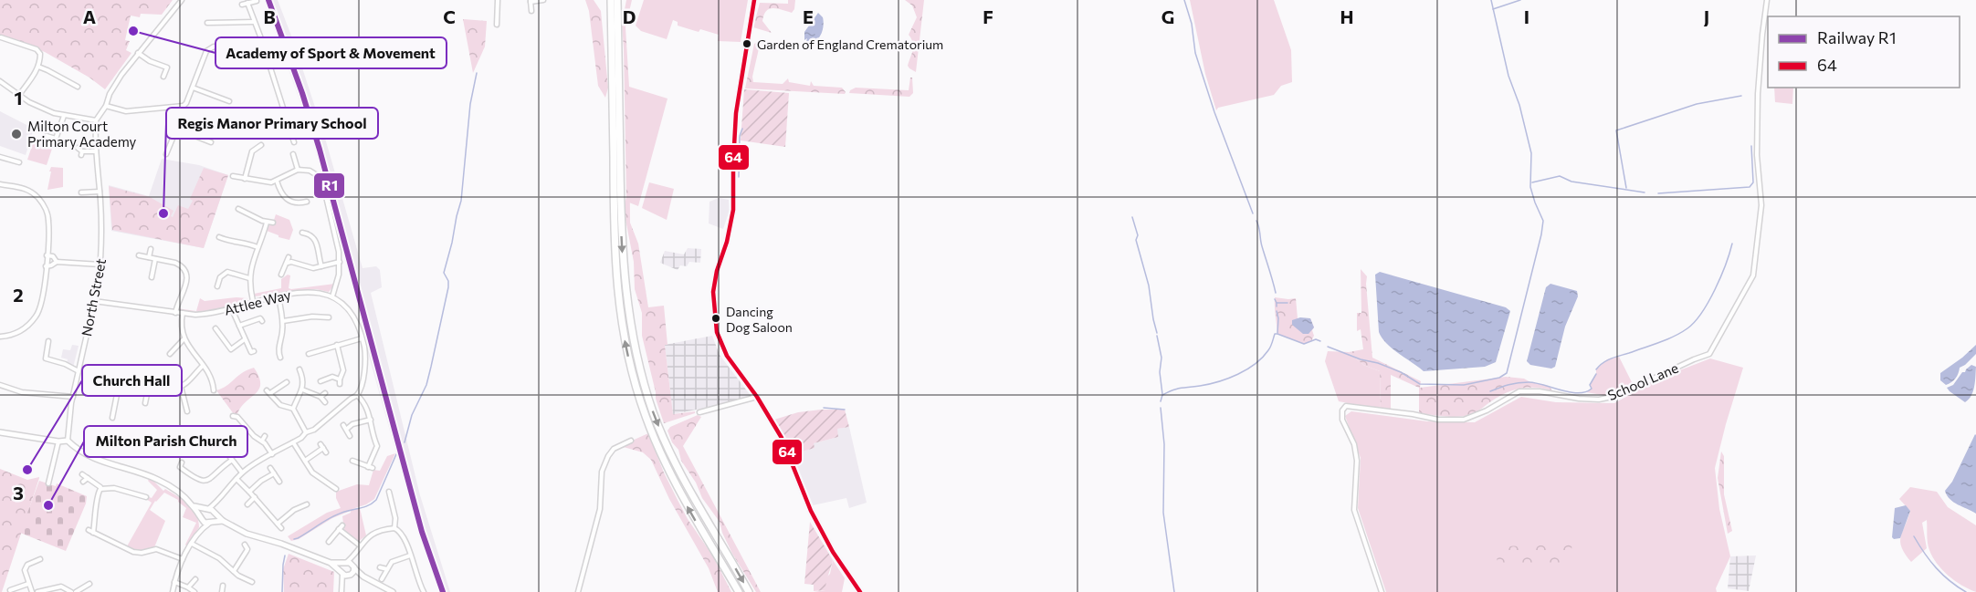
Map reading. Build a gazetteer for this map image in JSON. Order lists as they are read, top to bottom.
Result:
{
  "streets": {
    "street": ["North Street", "Attlee Way", "School Lane"]
  },
  "crossings": [
    ["North Street", "Attlee Way"]
  ],
  "places": [
    "Academy of Sport & Movement",
    "Garden of England Crematorium",
    "Milton Court Primary Academy",
    "Regis Manor Primary School",
    "Dancing Dog Saloon",
    "Church Hall",
    "Milton Parish Church"
  ],
  "lines": ["rail line R1", "transit line 64"],
  "legend": ["Railway R1", "64"],
  "grid": {
    "columns": [
      "A",
      "B",
      "C",
      "D",
      "E",
      "F",
      "G",
      "H",
      "I",
      "J"
    ],
    "rows": ["1", "2", "3"]
  }
}
